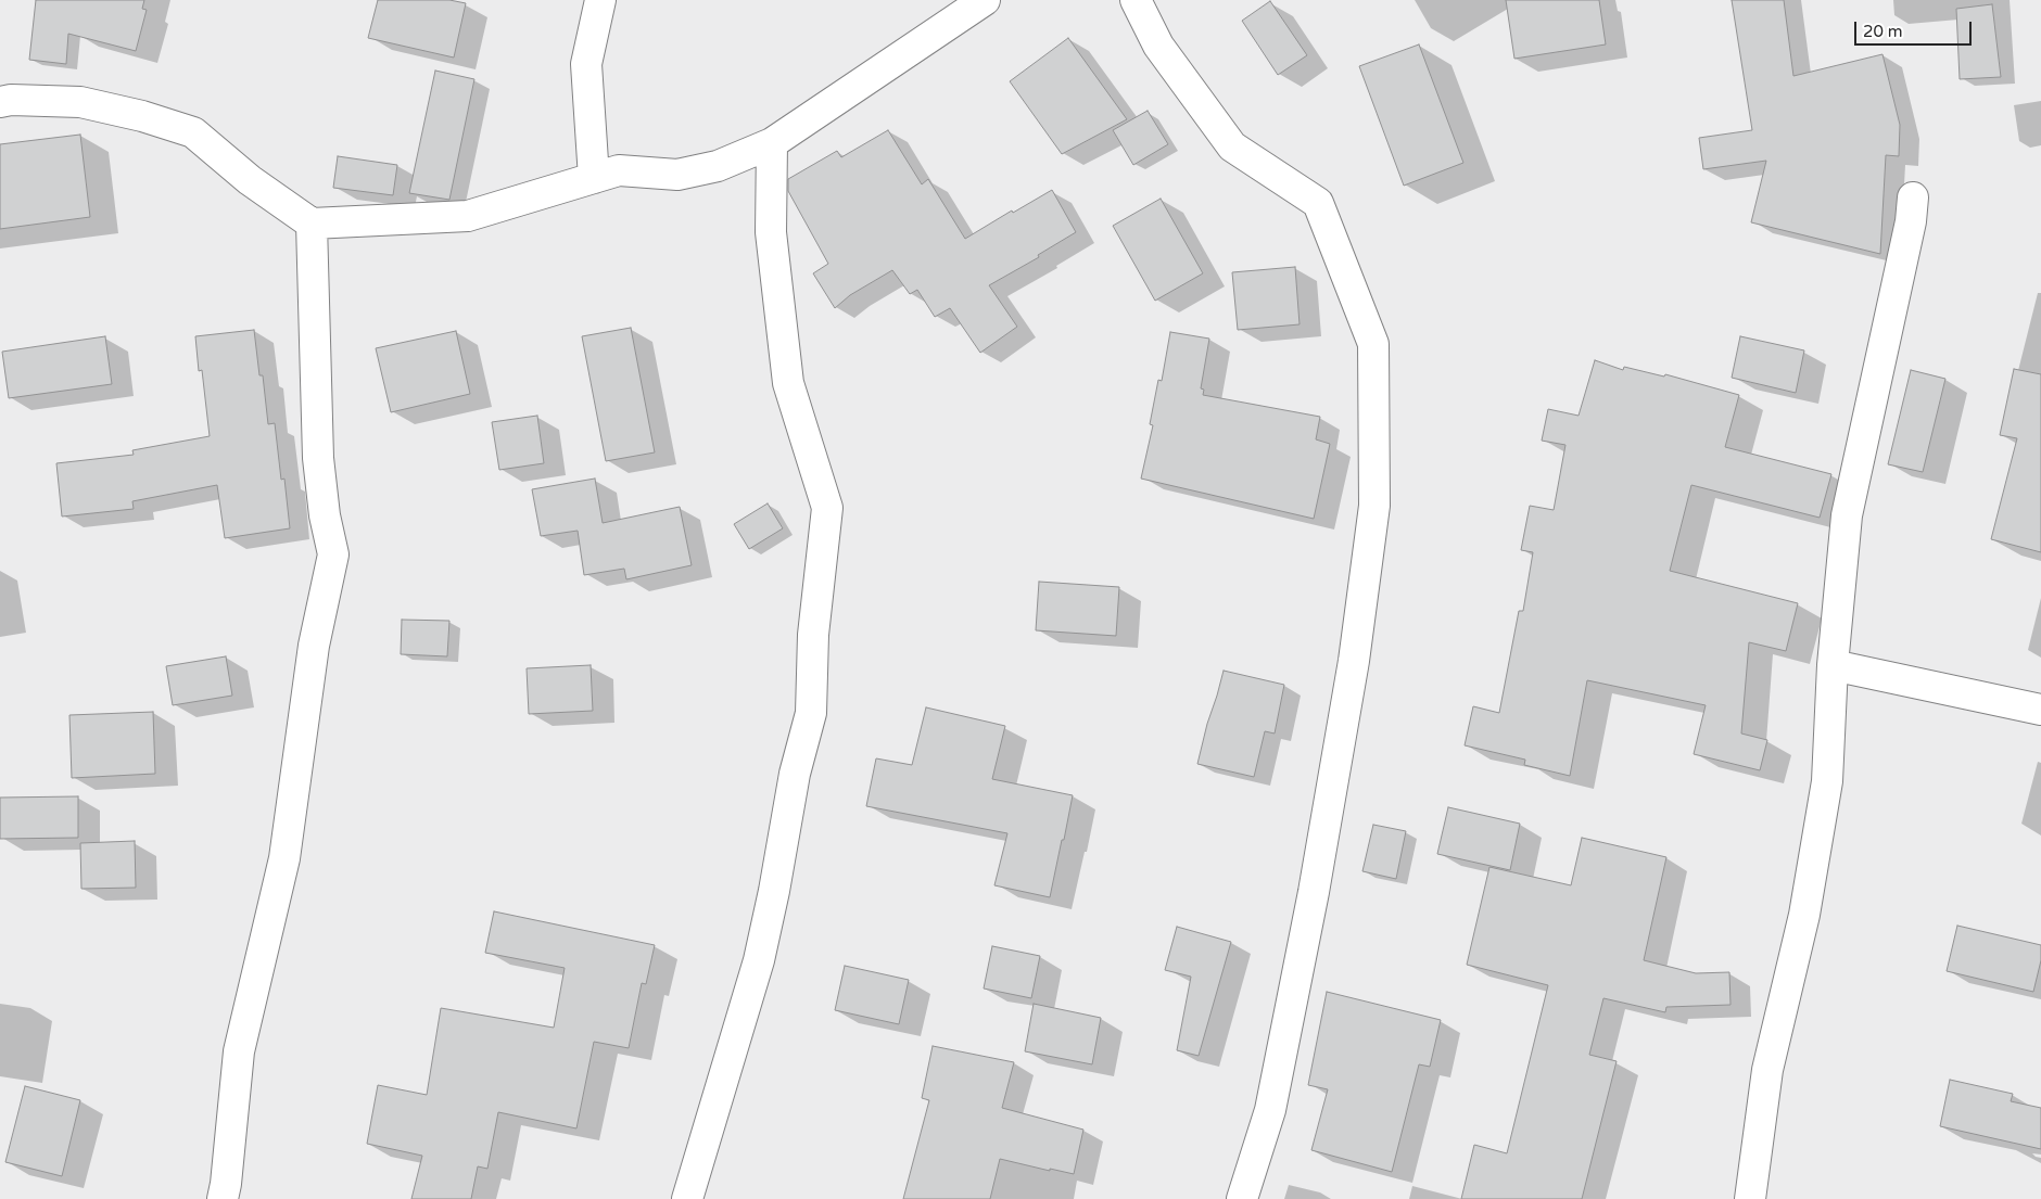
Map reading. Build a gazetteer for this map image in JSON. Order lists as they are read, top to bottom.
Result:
{
  "scale_bar": "20 m"
}
